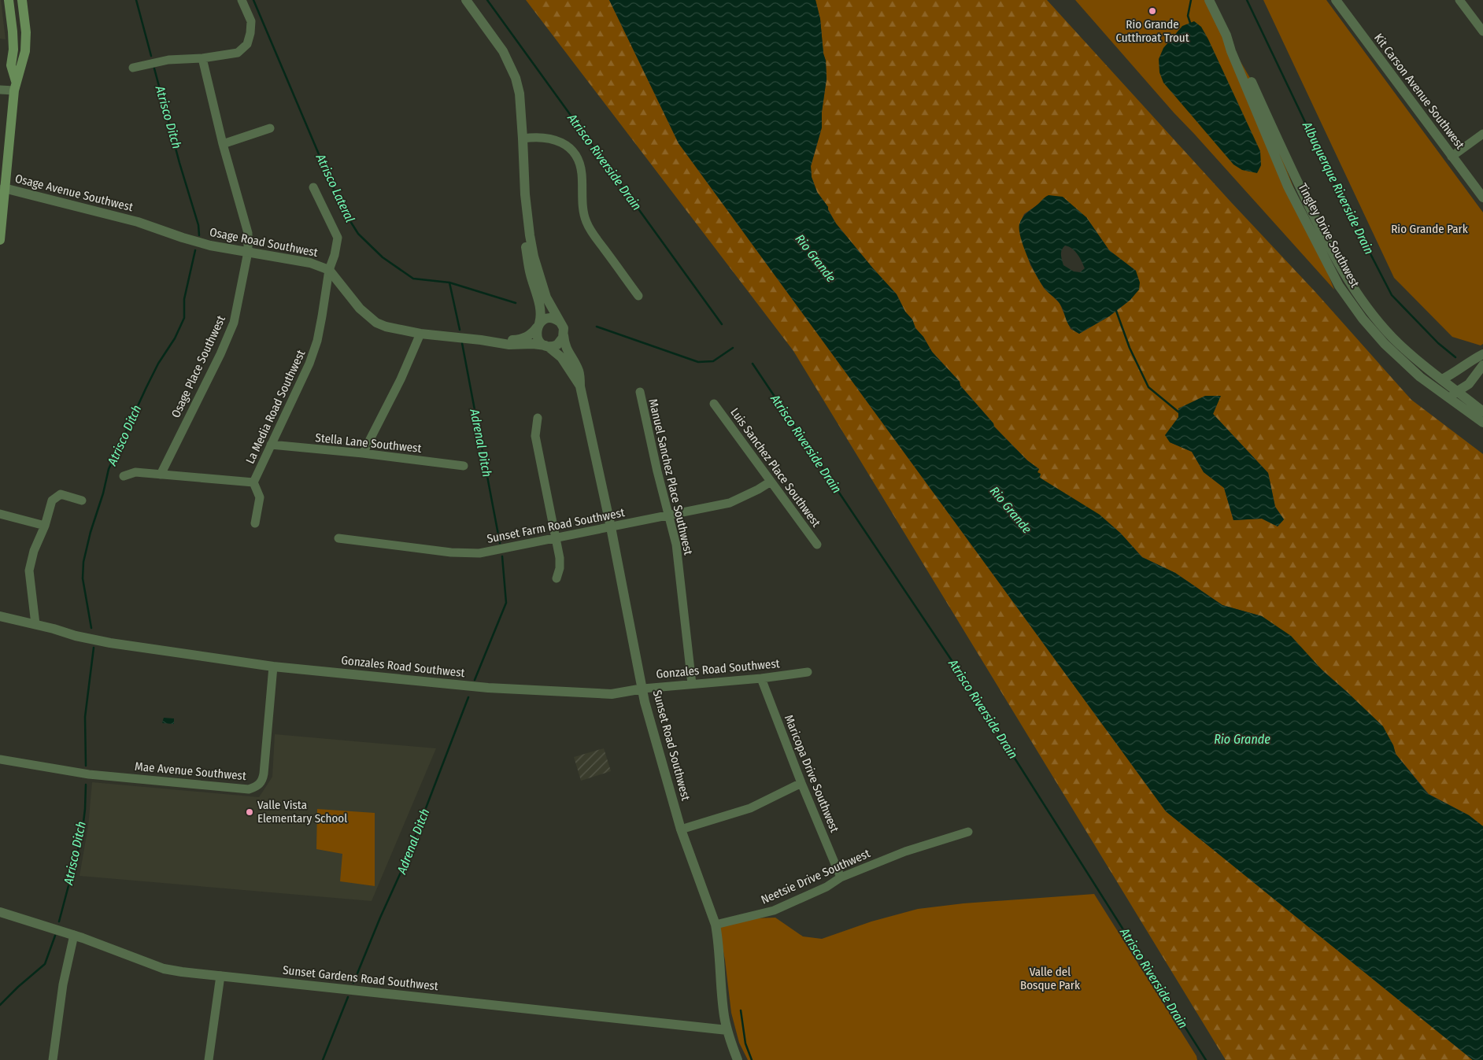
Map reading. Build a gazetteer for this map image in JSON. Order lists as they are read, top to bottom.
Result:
{
  "streets": {
    "street": [
      "Kit Carson Avenue Southwest",
      "Osage Avenue Southwest",
      "Tingley Drive Southwest",
      "Osage Road Southwest",
      "Osage Place Southwest",
      "La Media Road Southwest",
      "Stella Lane Southwest",
      "Luis Sanchez Place Southwest",
      "Manuel Sanchez Place Southwest",
      "Sunset Farm Road Southwest",
      "Gonzales Road Southwest",
      "Sunset Road Southwest",
      "Mae Avenue Southwest",
      "Maricopa Drive Southwest",
      "Neetsie Drive Southwest",
      "Sunset Gardens Road Southwest"
    ]
  },
  "crossings": [
    ["Osage Avenue Southwest", "Osage Road Southwest"],
    ["Osage Road Southwest", "Osage Place Southwest"],
    ["Osage Road Southwest", "La Media Road Southwest"],
    ["Osage Road Southwest", "Sunset Road Southwest"],
    ["La Media Road Southwest", "Stella Lane Southwest"],
    ["Luis Sanchez Place Southwest", "Sunset Farm Road Southwest"],
    ["Manuel Sanchez Place Southwest", "Sunset Farm Road Southwest"],
    ["Manuel Sanchez Place Southwest", "Gonzales Road Southwest"],
    ["Sunset Farm Road Southwest", "Sunset Road Southwest"],
    ["Gonzales Road Southwest", "Sunset Road Southwest"],
    ["Gonzales Road Southwest", "Mae Avenue Southwest"],
    ["Gonzales Road Southwest", "Maricopa Drive Southwest"],
    ["Sunset Road Southwest", "Neetsie Drive Southwest"],
    ["Sunset Road Southwest", "Sunset Gardens Road Southwest"],
    ["Maricopa Drive Southwest", "Neetsie Drive Southwest"]
  ],
  "water": [
    "Atrisco Ditch",
    "Atrisco Riverside Drain",
    "Atrisco Lateral",
    "Albuquerque Riverside Drain",
    "Rio Grande",
    "Adrenal Ditch"
  ],
  "parks": ["Rio Grande Park", "Valle del Bosque Park"],
  "places": ["Rio Grande Cutthroat Trout", "Valle Vista Elementary School"]
}
